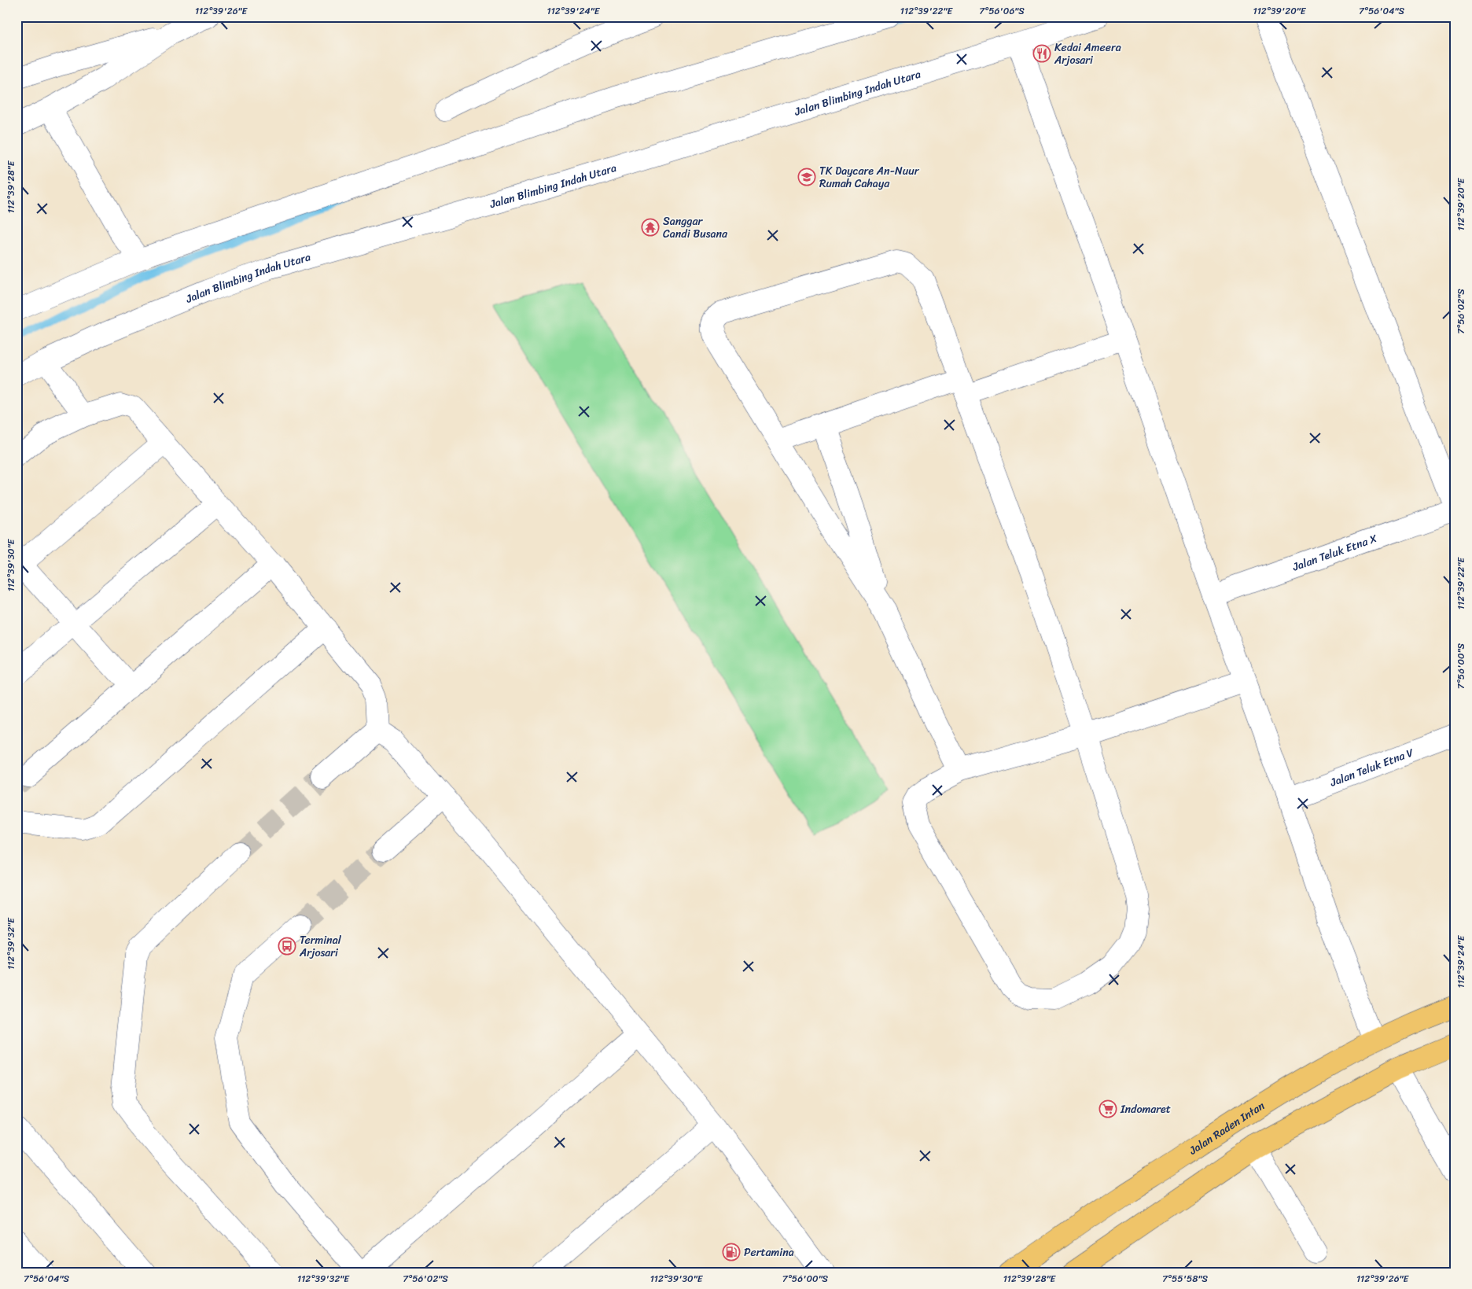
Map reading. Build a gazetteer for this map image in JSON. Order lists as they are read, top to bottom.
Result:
{
  "streets": {
    "highway": ["Jalan Raden Intan"],
    "street": ["Jalan Blimbing Indah Utara", "Jalan Teluk Etna X", "Jalan Teluk Etna V"]
  },
  "places": {
    "restaurant": ["Kedai Ameera Arjosari"],
    "school or university": ["TK Daycare An-Nuur Rumah Cahaya"],
    "temple": ["Sanggar Candi Busana"],
    "bus stop": ["Terminal Arjosari"],
    "supermarket": ["Indomaret"],
    "fuel station": ["Pertamina"]
  },
  "coordinates": [
    "112°39'26\"E",
    "112°39'24\"E",
    "112°39'22\"E",
    "7°56'06\"S",
    "112°39'20\"E",
    "7°56'04\"S",
    "112°39'28\"E",
    "7°56'02\"S",
    "112°39'30\"E",
    "7°56'00\"S",
    "112°39'32\"E",
    "7°55'58\"S"
  ]
}
